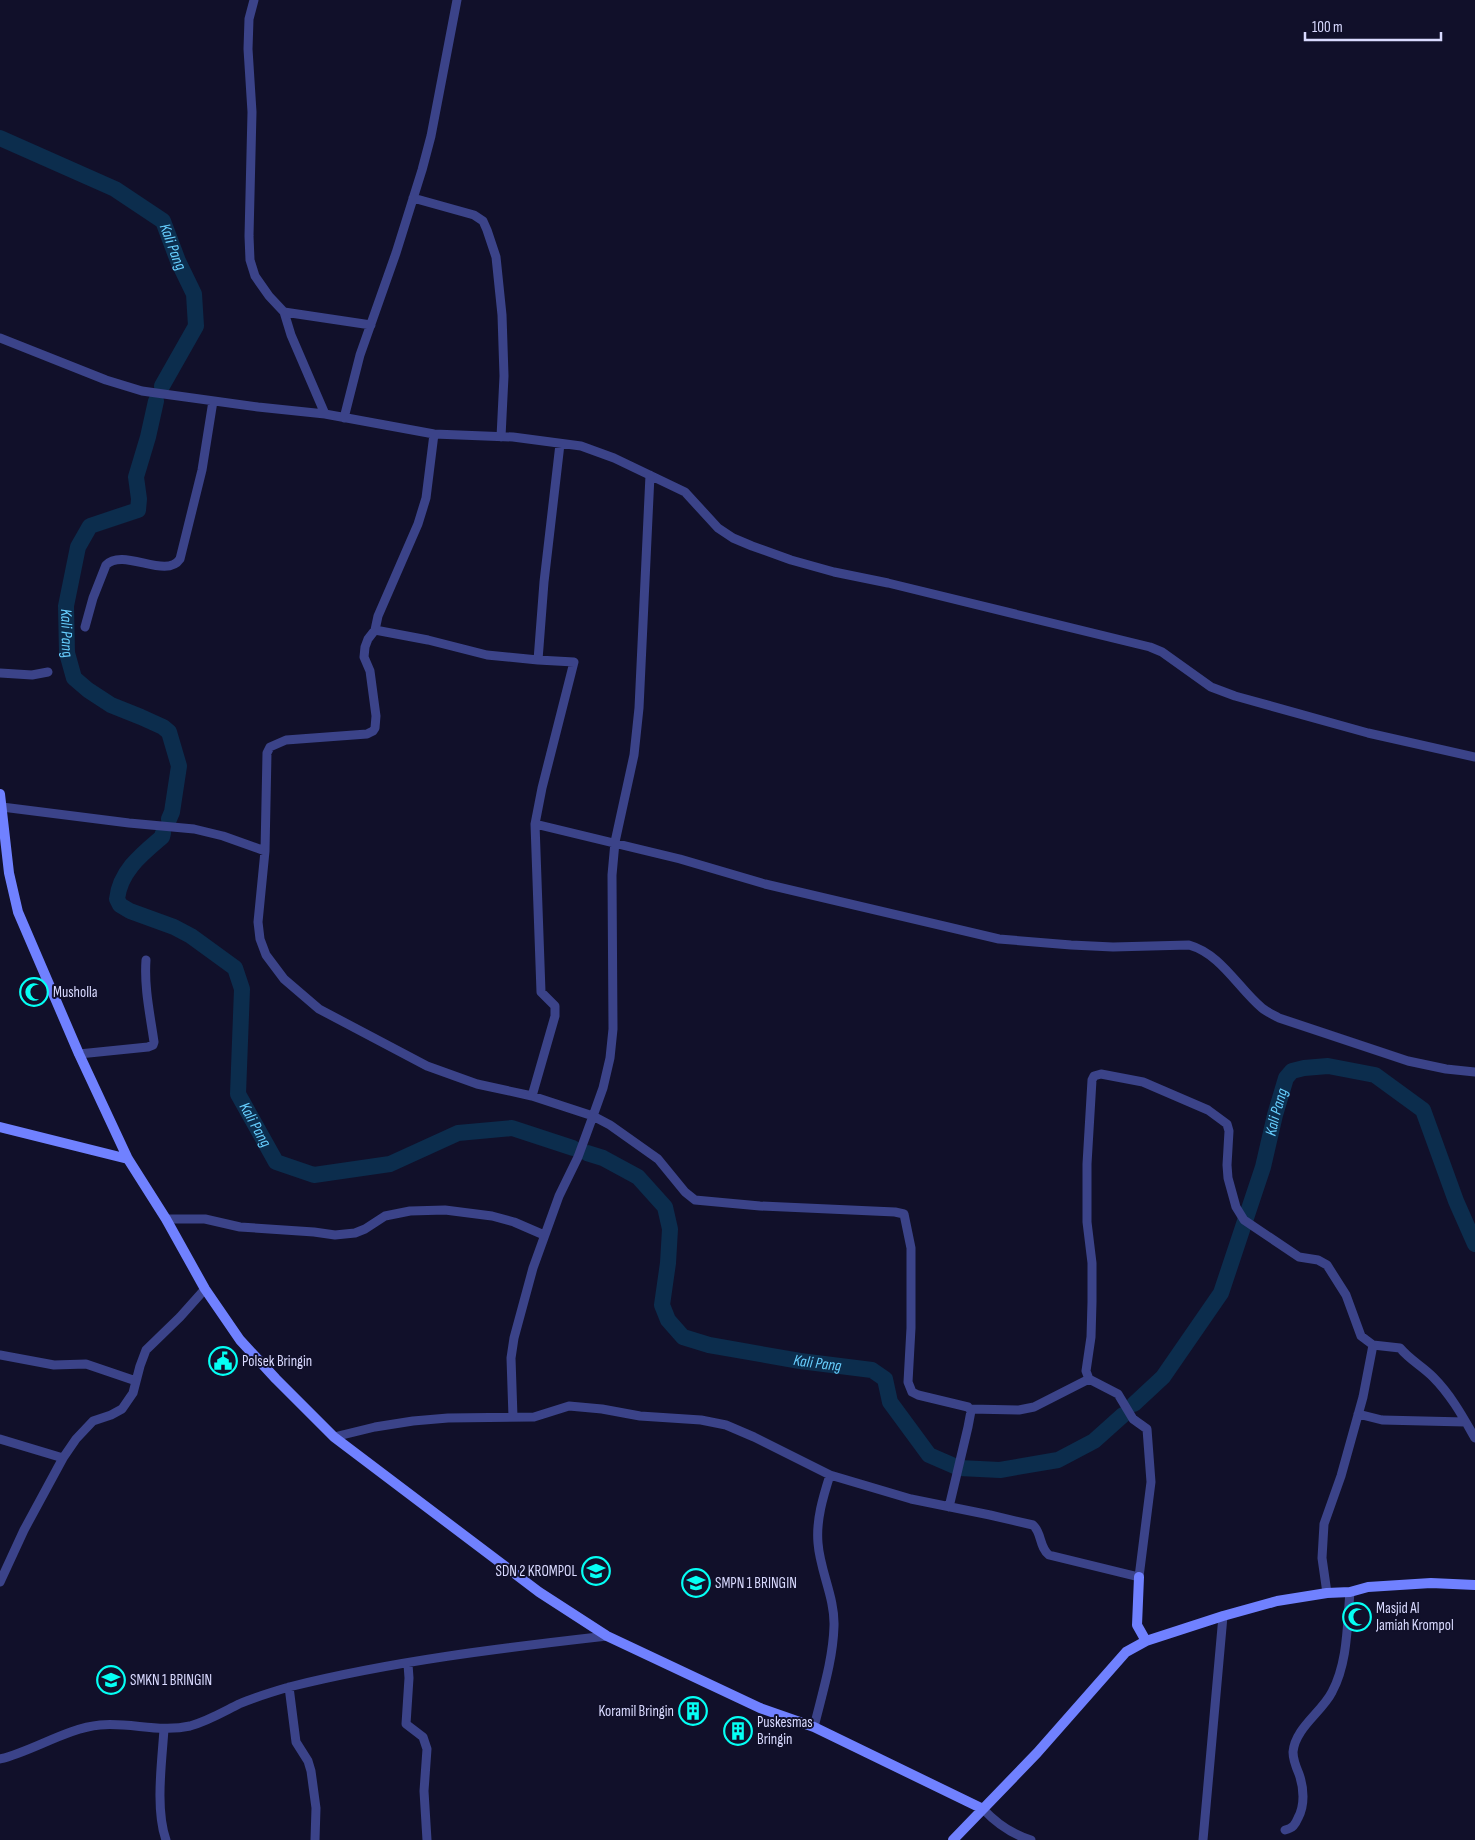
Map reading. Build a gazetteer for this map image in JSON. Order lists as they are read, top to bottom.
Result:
{
  "water": ["Kali Pang"],
  "places": {
    "mosque": ["Musholla", "Masjid Al Jamiah Krompol"],
    "public building": ["Polsek Bringin"],
    "school or university": ["SDN 2 KROMPOL", "SMPN 1 BRINGIN", "SMKN 1 BRINGIN"],
    "building": ["Koramil Bringin", "Puskesmas Bringin"]
  },
  "scale_bar": "100 m"
}
